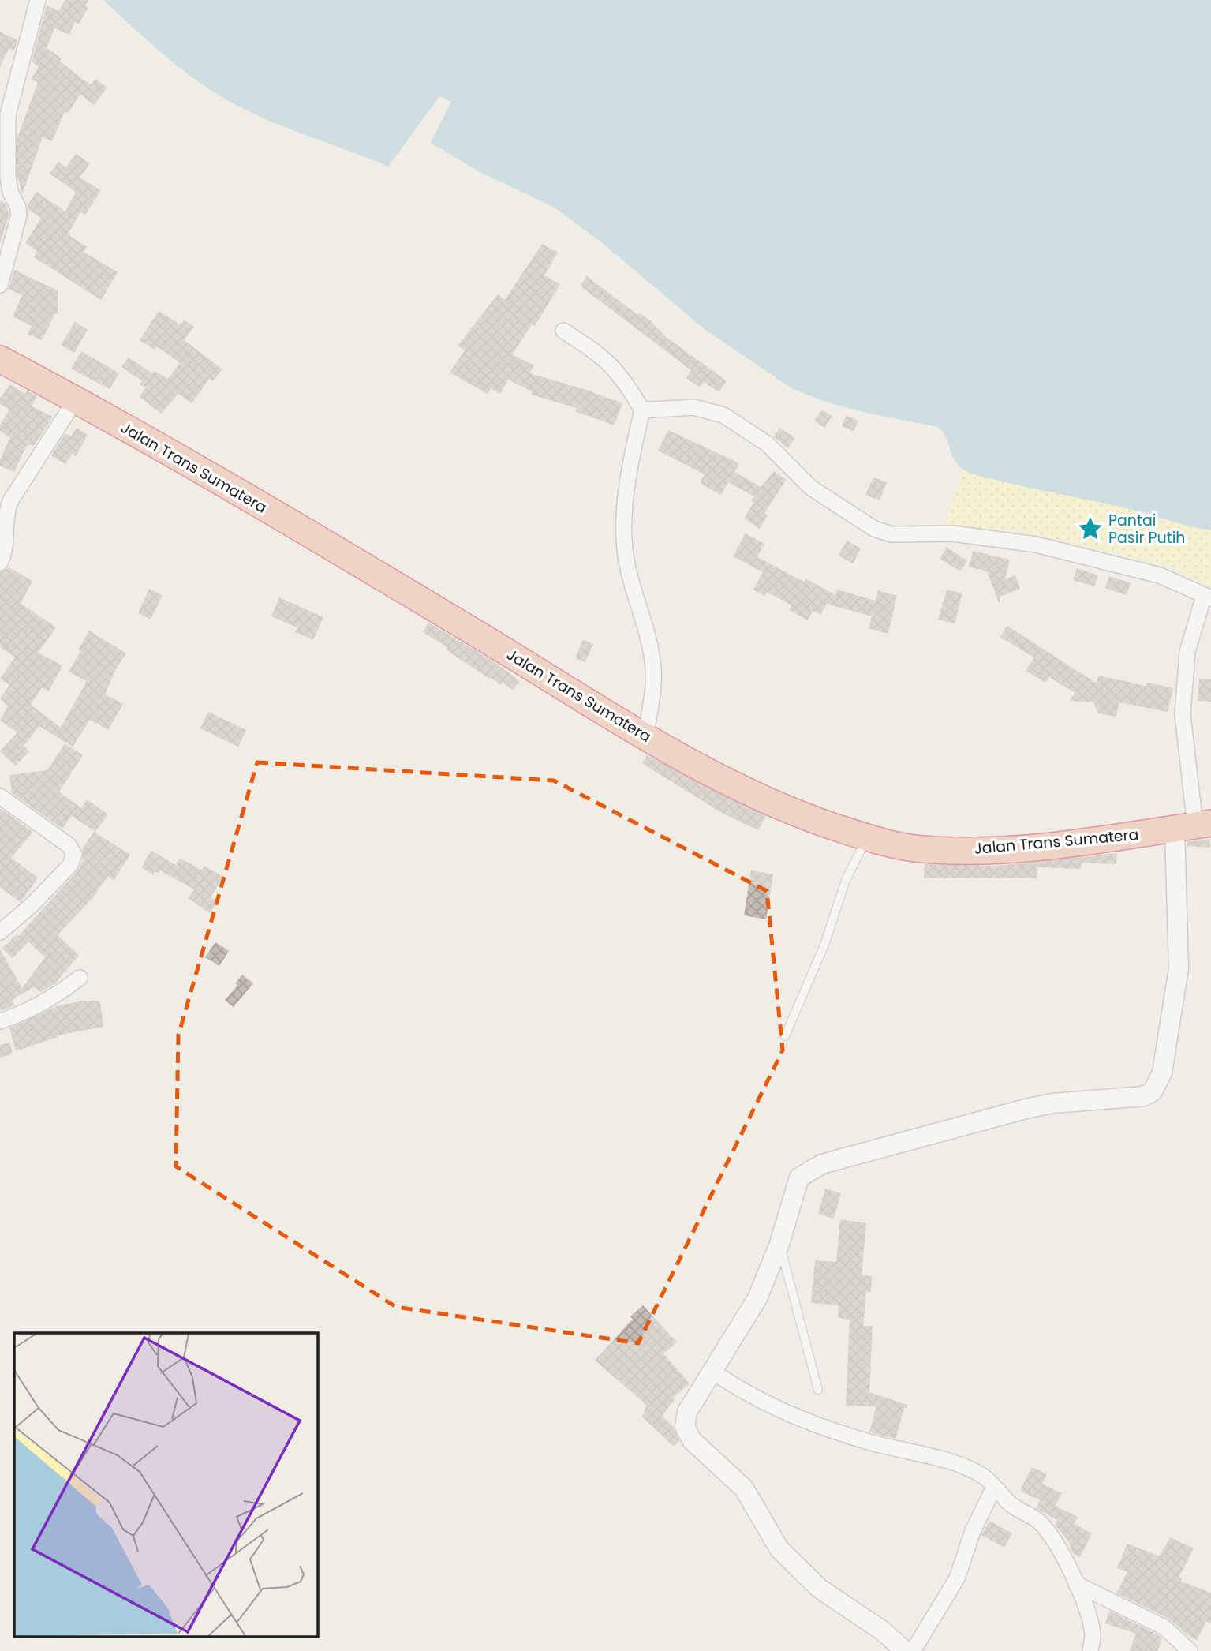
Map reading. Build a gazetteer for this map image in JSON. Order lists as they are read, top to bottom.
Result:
{
  "streets": {
    "highway": ["Jalan Trans Sumatera"]
  },
  "places": {
    "place": ["Pantai Pasir Putih"]
  }
}
